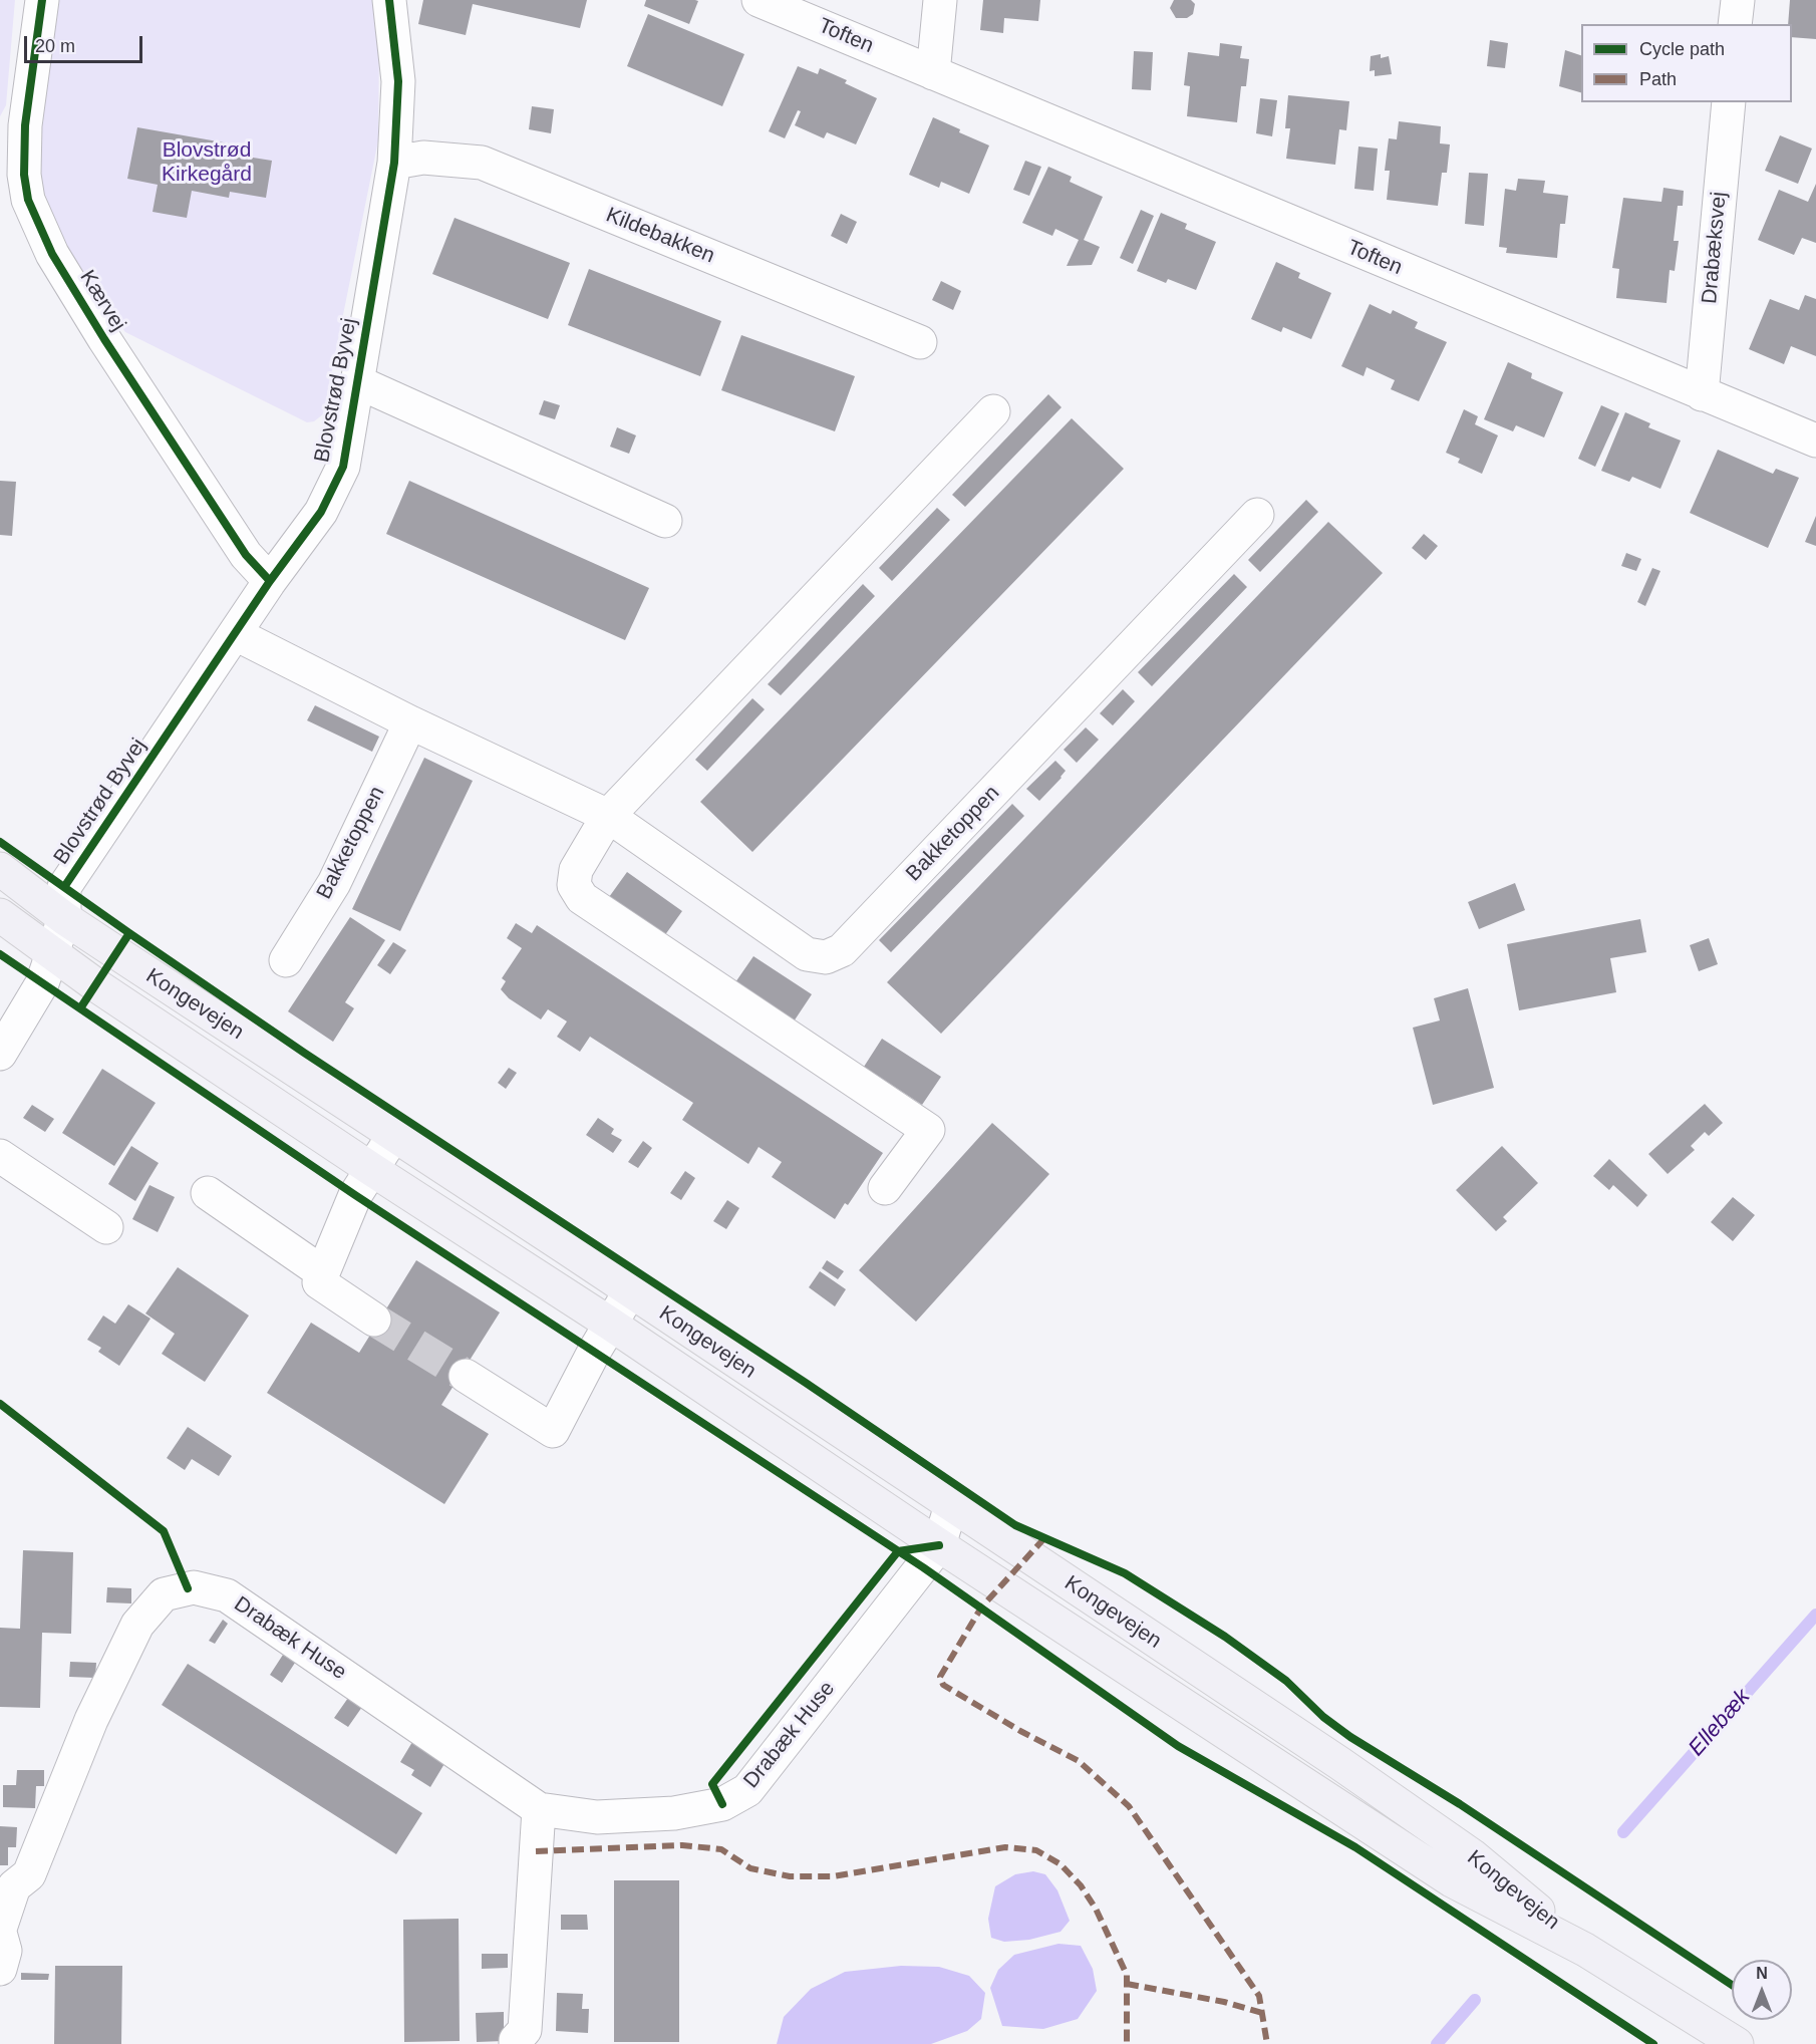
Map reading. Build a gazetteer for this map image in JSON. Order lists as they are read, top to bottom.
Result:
{
  "streets": {
    "main road": ["Kongevejen"],
    "street": [
      "Toften",
      "Kildebakken",
      "Drabæksvej",
      "Kærvej",
      "Blovstrød Byvej",
      "Bakketoppen",
      "Drabæk Huse"
    ]
  },
  "crossings": [
    ["Toften", "Drabæksvej"],
    ["Kildebakken", "Blovstrød Byvej"],
    ["Kærvej", "Blovstrød Byvej"],
    ["Blovstrød Byvej", "Bakketoppen"],
    ["Blovstrød Byvej", "Kongevejen"],
    ["Kongevejen", "Drabæk Huse"]
  ],
  "water": ["Ellebæk"],
  "parks": ["Blovstrød Kirkegård"],
  "legend": ["Cycle path", "Path"],
  "scale_bar": "20 m",
  "north": "top"
}
